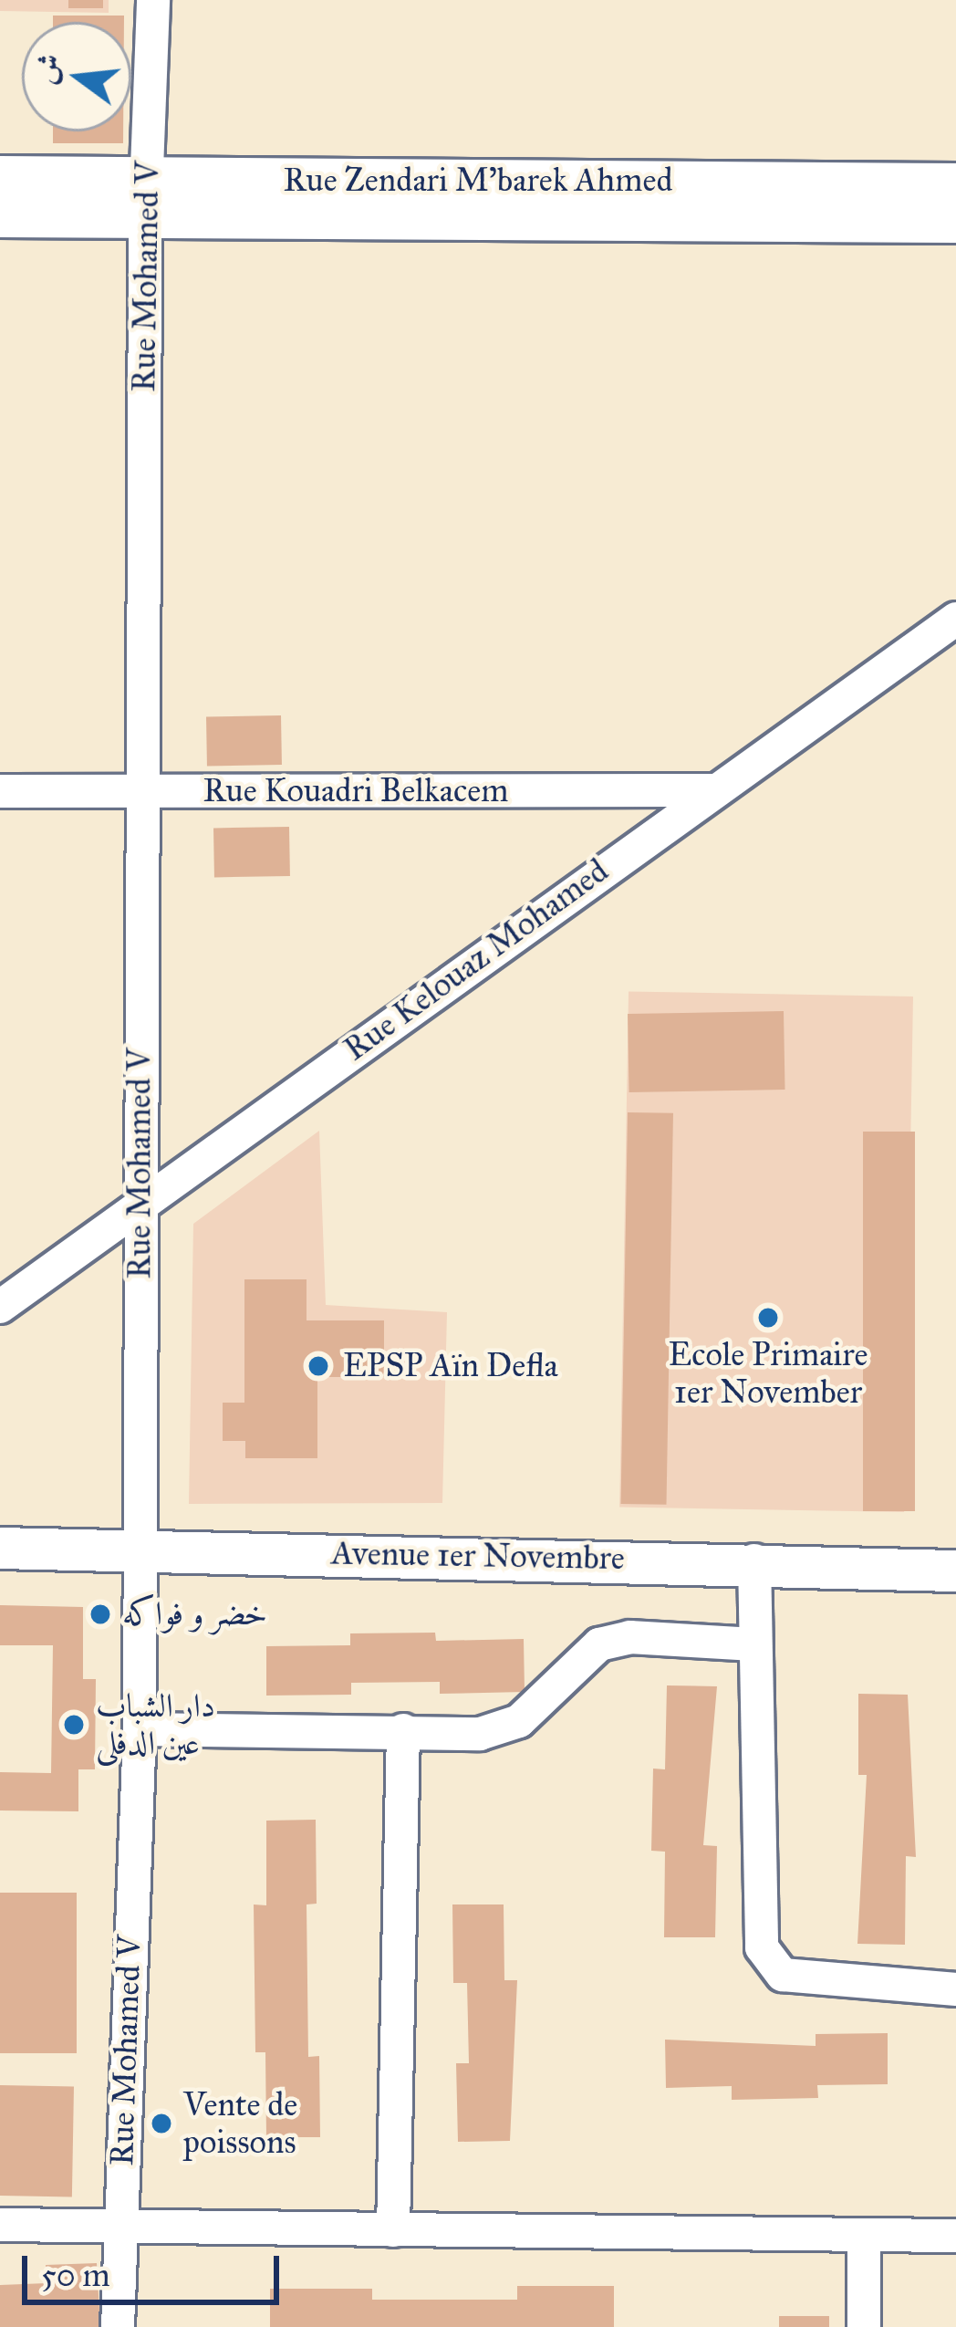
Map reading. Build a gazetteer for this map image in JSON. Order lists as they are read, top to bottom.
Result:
{
  "streets": {
    "main road": ["Rue Zendari M'barek Ahmed", "Avenue 1er Novembre"],
    "street": ["Rue Mohamed V", "Rue Kouadri Belkacem", "Rue Kelouaz Mohamed"]
  },
  "crossings": [
    ["Rue Zendari M'barek Ahmed", "Rue Mohamed V"],
    ["Rue Mohamed V", "Rue Kouadri Belkacem"],
    ["Rue Mohamed V", "Rue Kelouaz Mohamed"],
    ["Rue Mohamed V", "Avenue 1er Novembre"],
    ["Rue Kouadri Belkacem", "Rue Kelouaz Mohamed"]
  ],
  "places": [
    "Ecole Primaire 1er November",
    "EPSP Aïn Defla",
    "خضر و فواكه",
    "دار الشباب عين الدفلى",
    "Vente de poissons"
  ],
  "scale_bar": "50 m",
  "north": "left"
}
